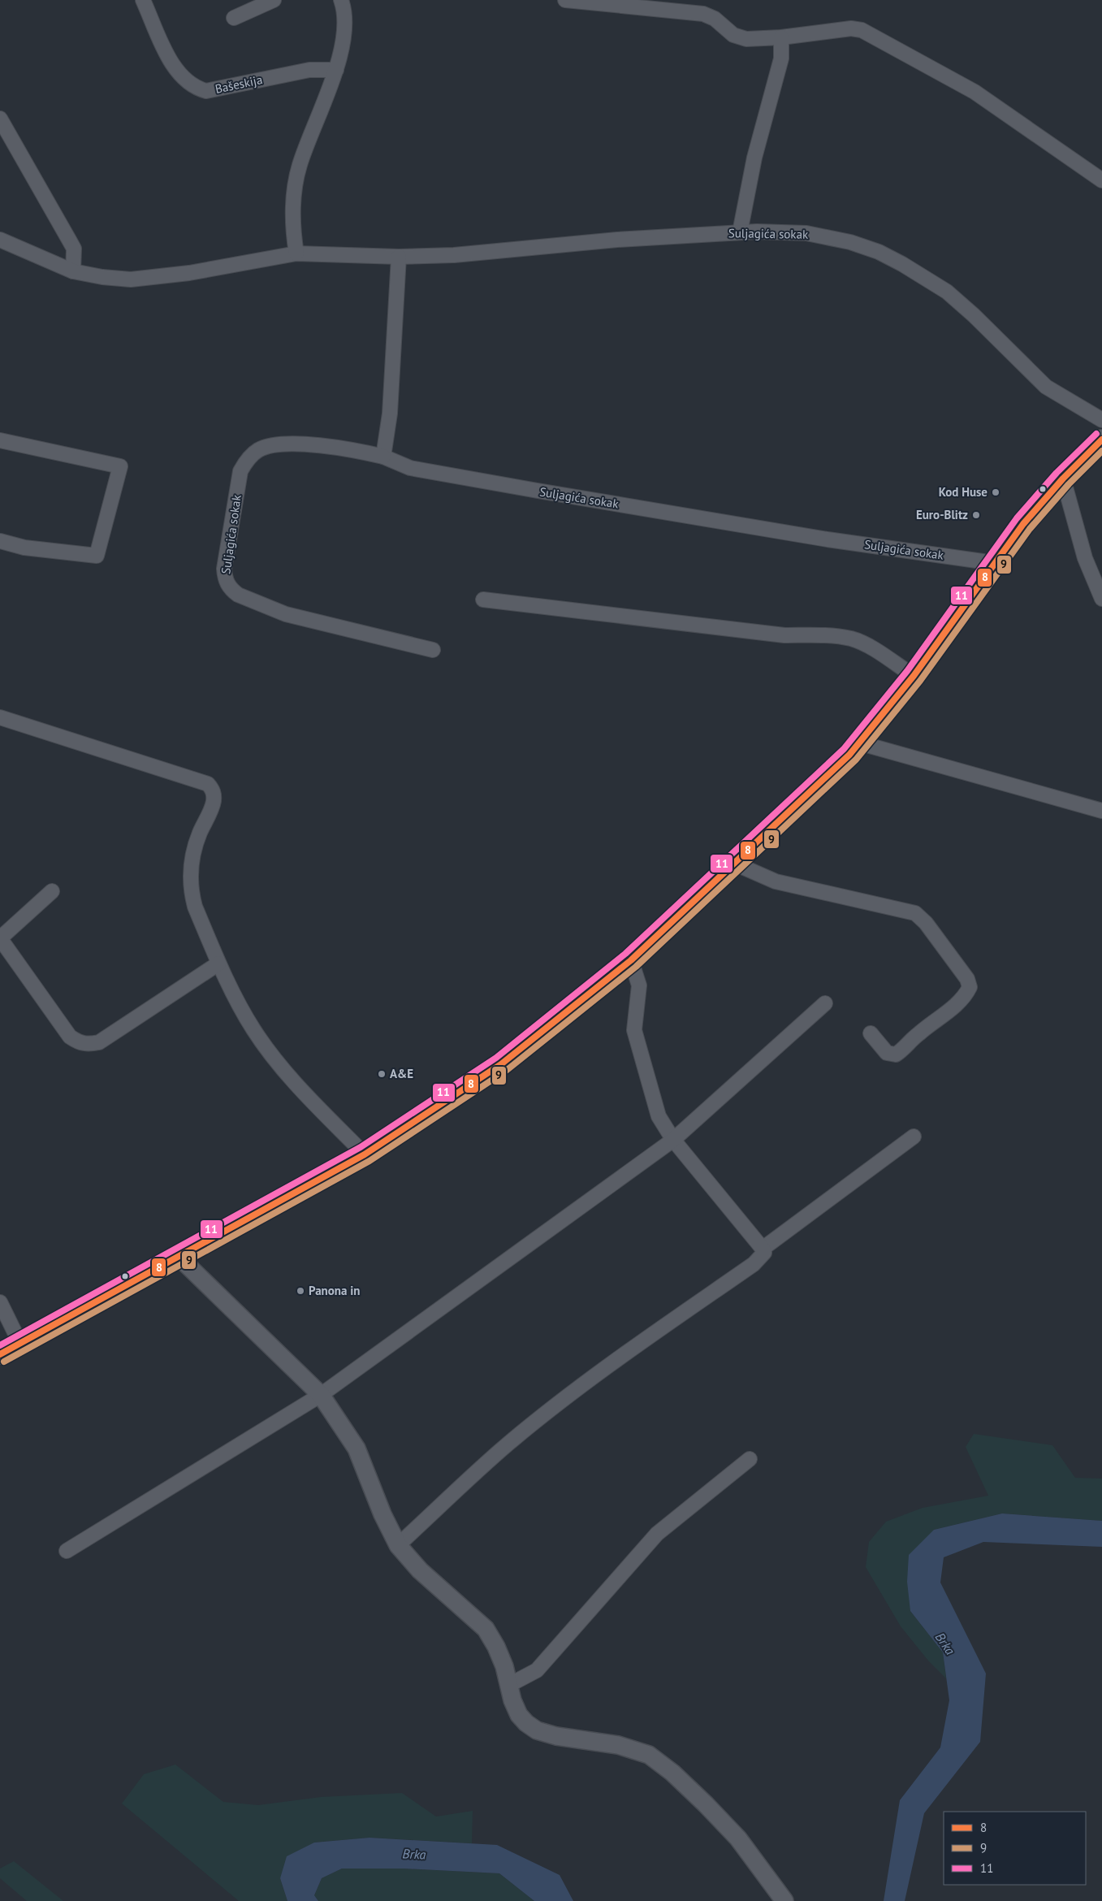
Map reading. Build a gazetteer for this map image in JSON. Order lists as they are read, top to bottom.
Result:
{
  "streets": {
    "street": ["Bašeskija", "Suljagića sokak"]
  },
  "water": ["Brka"],
  "places": [
    "Kod Huse",
    "Euro-Blitz",
    "A&E",
    "Panona in"
  ],
  "lines": ["transit line 11", "transit line 8", "transit line 9"],
  "legend": ["8", "9", "11"]
}
